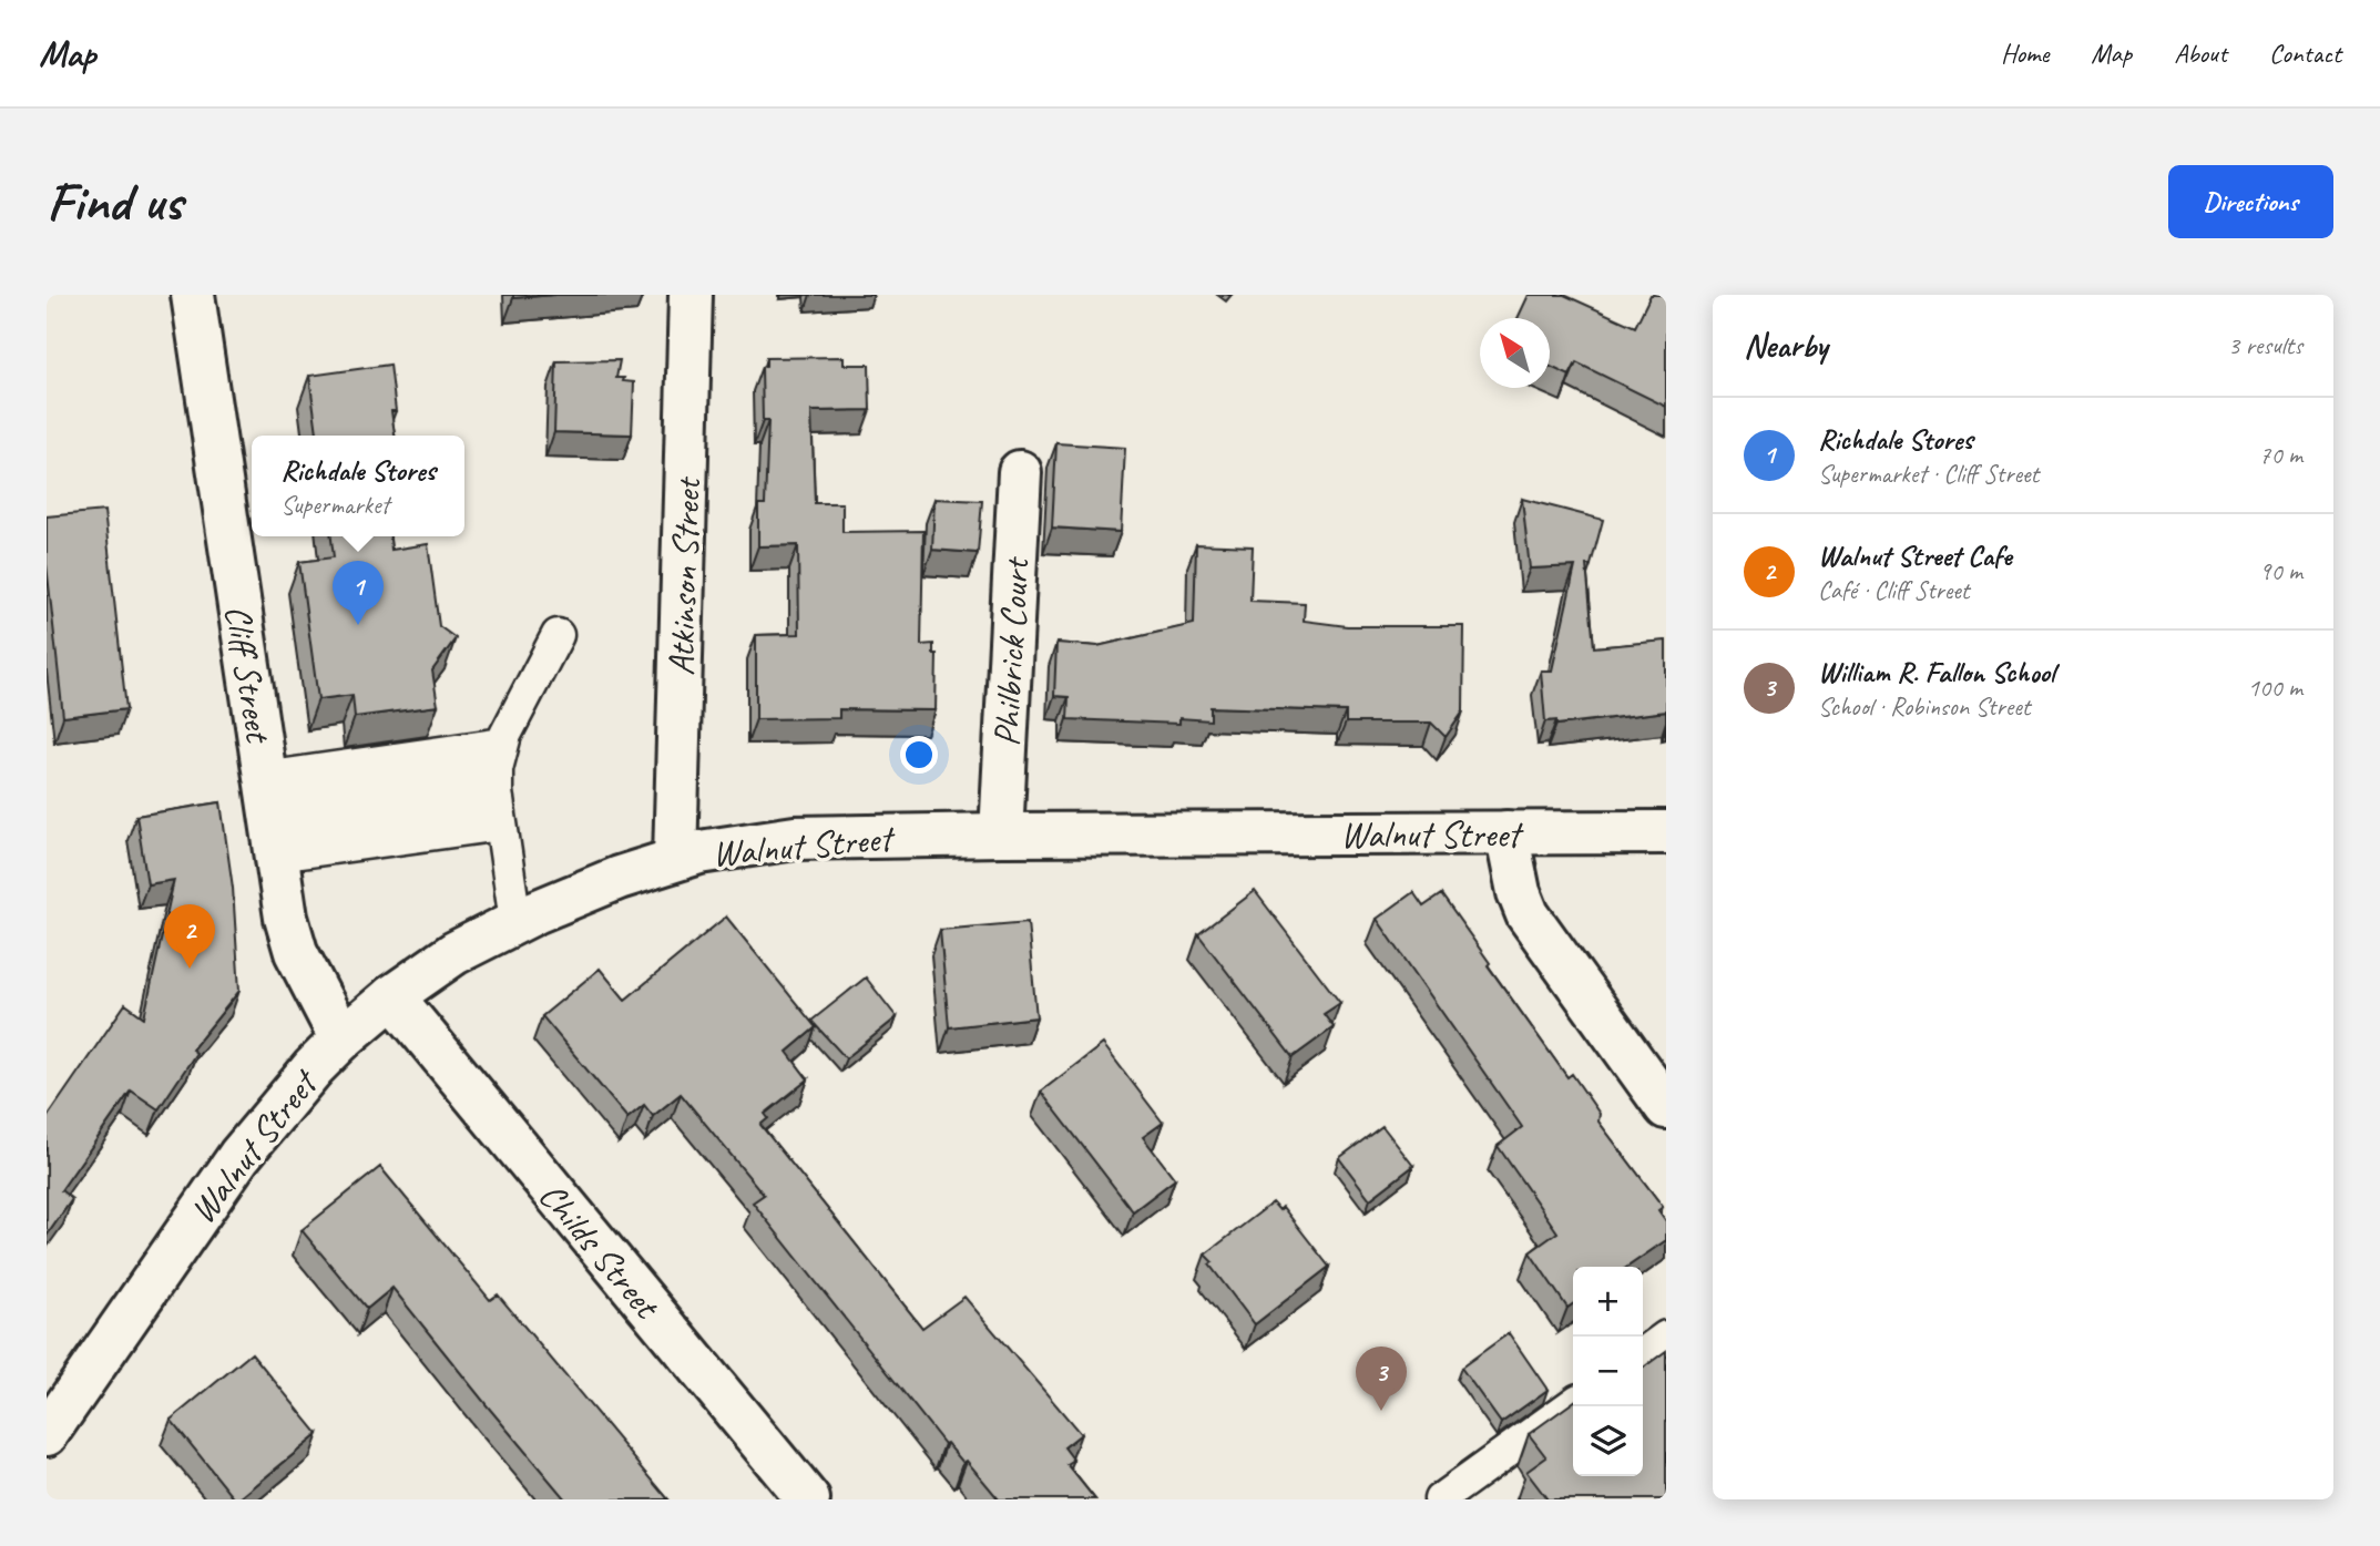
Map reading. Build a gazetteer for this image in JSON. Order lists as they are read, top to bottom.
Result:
{
  "streets": {
    "street": [
      "Atkinson Street",
      "Philbrick Court",
      "Cliff Street",
      "Walnut Street",
      "Childs Street"
    ]
  },
  "crossings": [
    ["Atkinson Street", "Walnut Street"],
    ["Philbrick Court", "Walnut Street"],
    ["Cliff Street", "Walnut Street"],
    ["Walnut Street", "Childs Street"]
  ],
  "north": "top left",
  "page": {
    "header": "Map",
    "nav": [
      "Home",
      "Map",
      "About",
      "Contact"
    ],
    "buttons": "Directions",
    "title": "Find us",
    "heading": ["Nearby", "3 results"],
    "list": [
      {
        "mark": "1",
        "name": "Richdale Stores",
        "note": "Supermarket · Cliff Street",
        "value": "70 m"
      },
      {
        "mark": "2",
        "name": "Walnut Street Cafe",
        "note": "Café · Cliff Street",
        "value": "90 m"
      },
      {
        "mark": "3",
        "name": "William R. Fallon School",
        "note": "School · Robinson Street",
        "value": "100 m"
      }
    ],
    "popup": ["Richdale Stores", "Supermarket"],
    "pins": ["1", "2", "3"],
    "map_buttons": ["+", "−"]
  }
}
